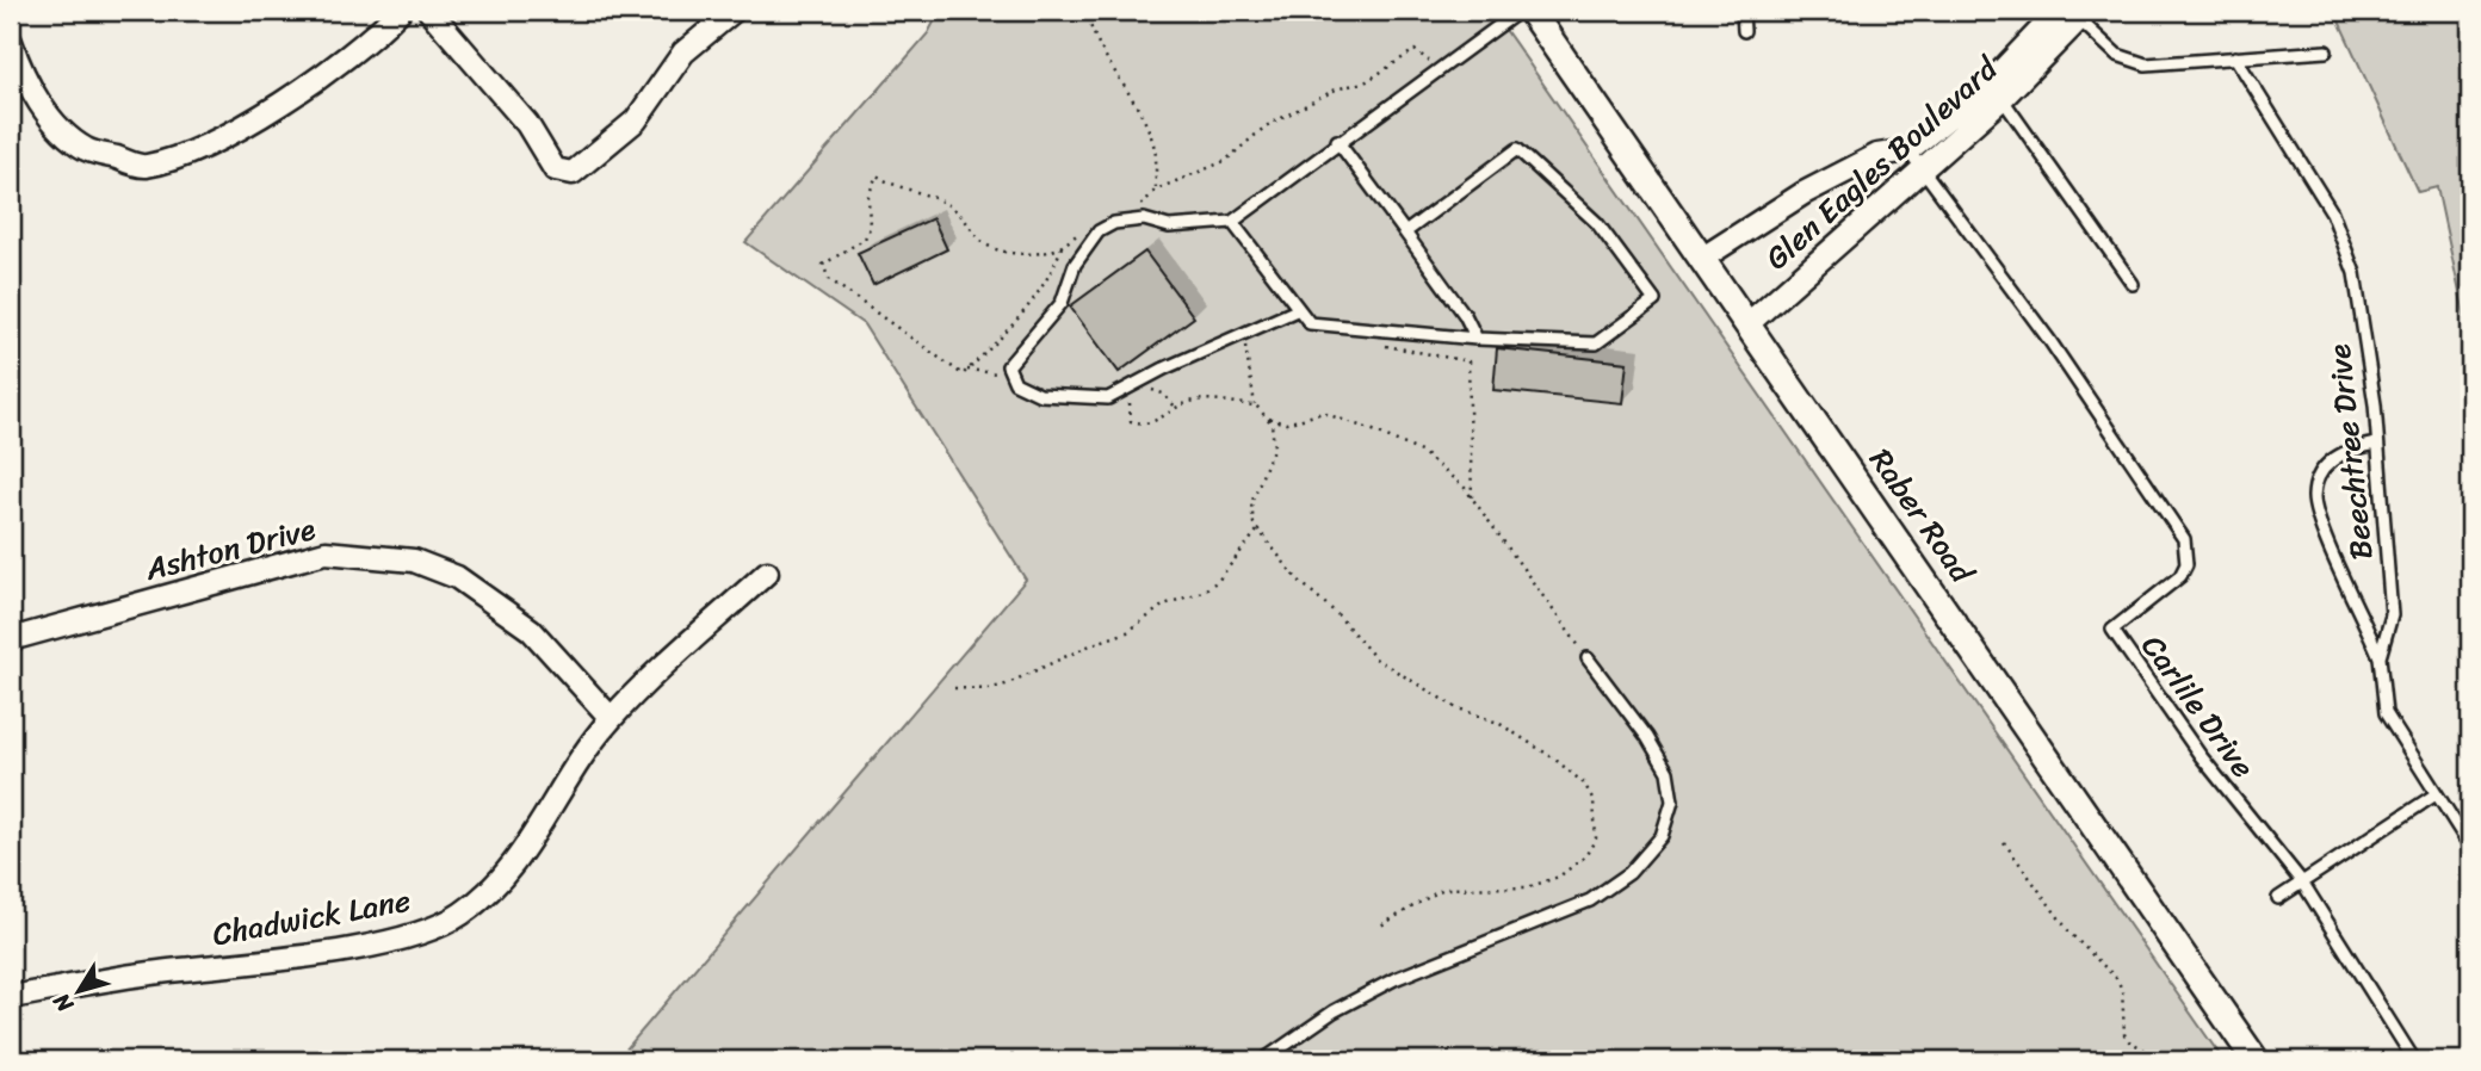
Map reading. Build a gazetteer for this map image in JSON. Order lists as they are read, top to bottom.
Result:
{
  "streets": {
    "street": [
      "Glen Eagles Boulevard",
      "Raber Road",
      "Ashton Drive",
      "Chadwick Lane"
    ],
    "lane": ["Beechtree Drive", "Carlile Drive"]
  },
  "crossings": [
    ["Glen Eagles Boulevard", "Raber Road"],
    ["Glen Eagles Boulevard", "Carlile Drive"],
    ["Ashton Drive", "Chadwick Lane"]
  ],
  "north": "bottom left"
}
